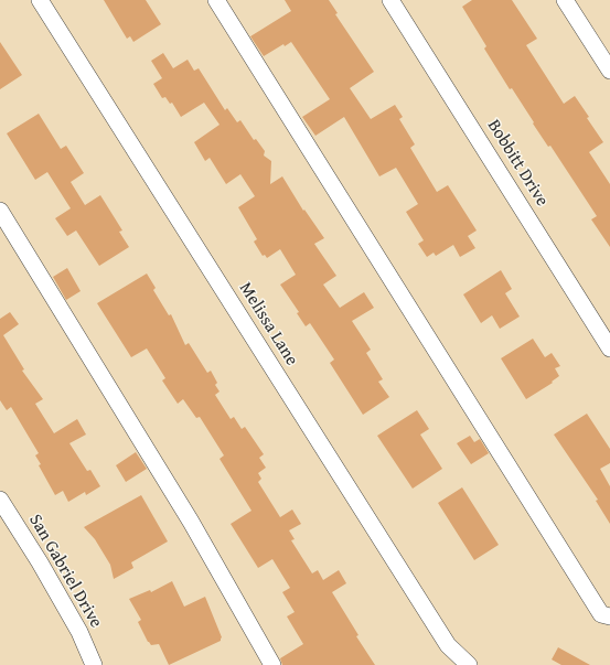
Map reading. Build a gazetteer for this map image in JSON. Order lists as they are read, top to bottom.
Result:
{
  "streets": {
    "street": ["Bobbitt Drive", "Melissa Lane", "San Gabriel Drive"]
  }
}
